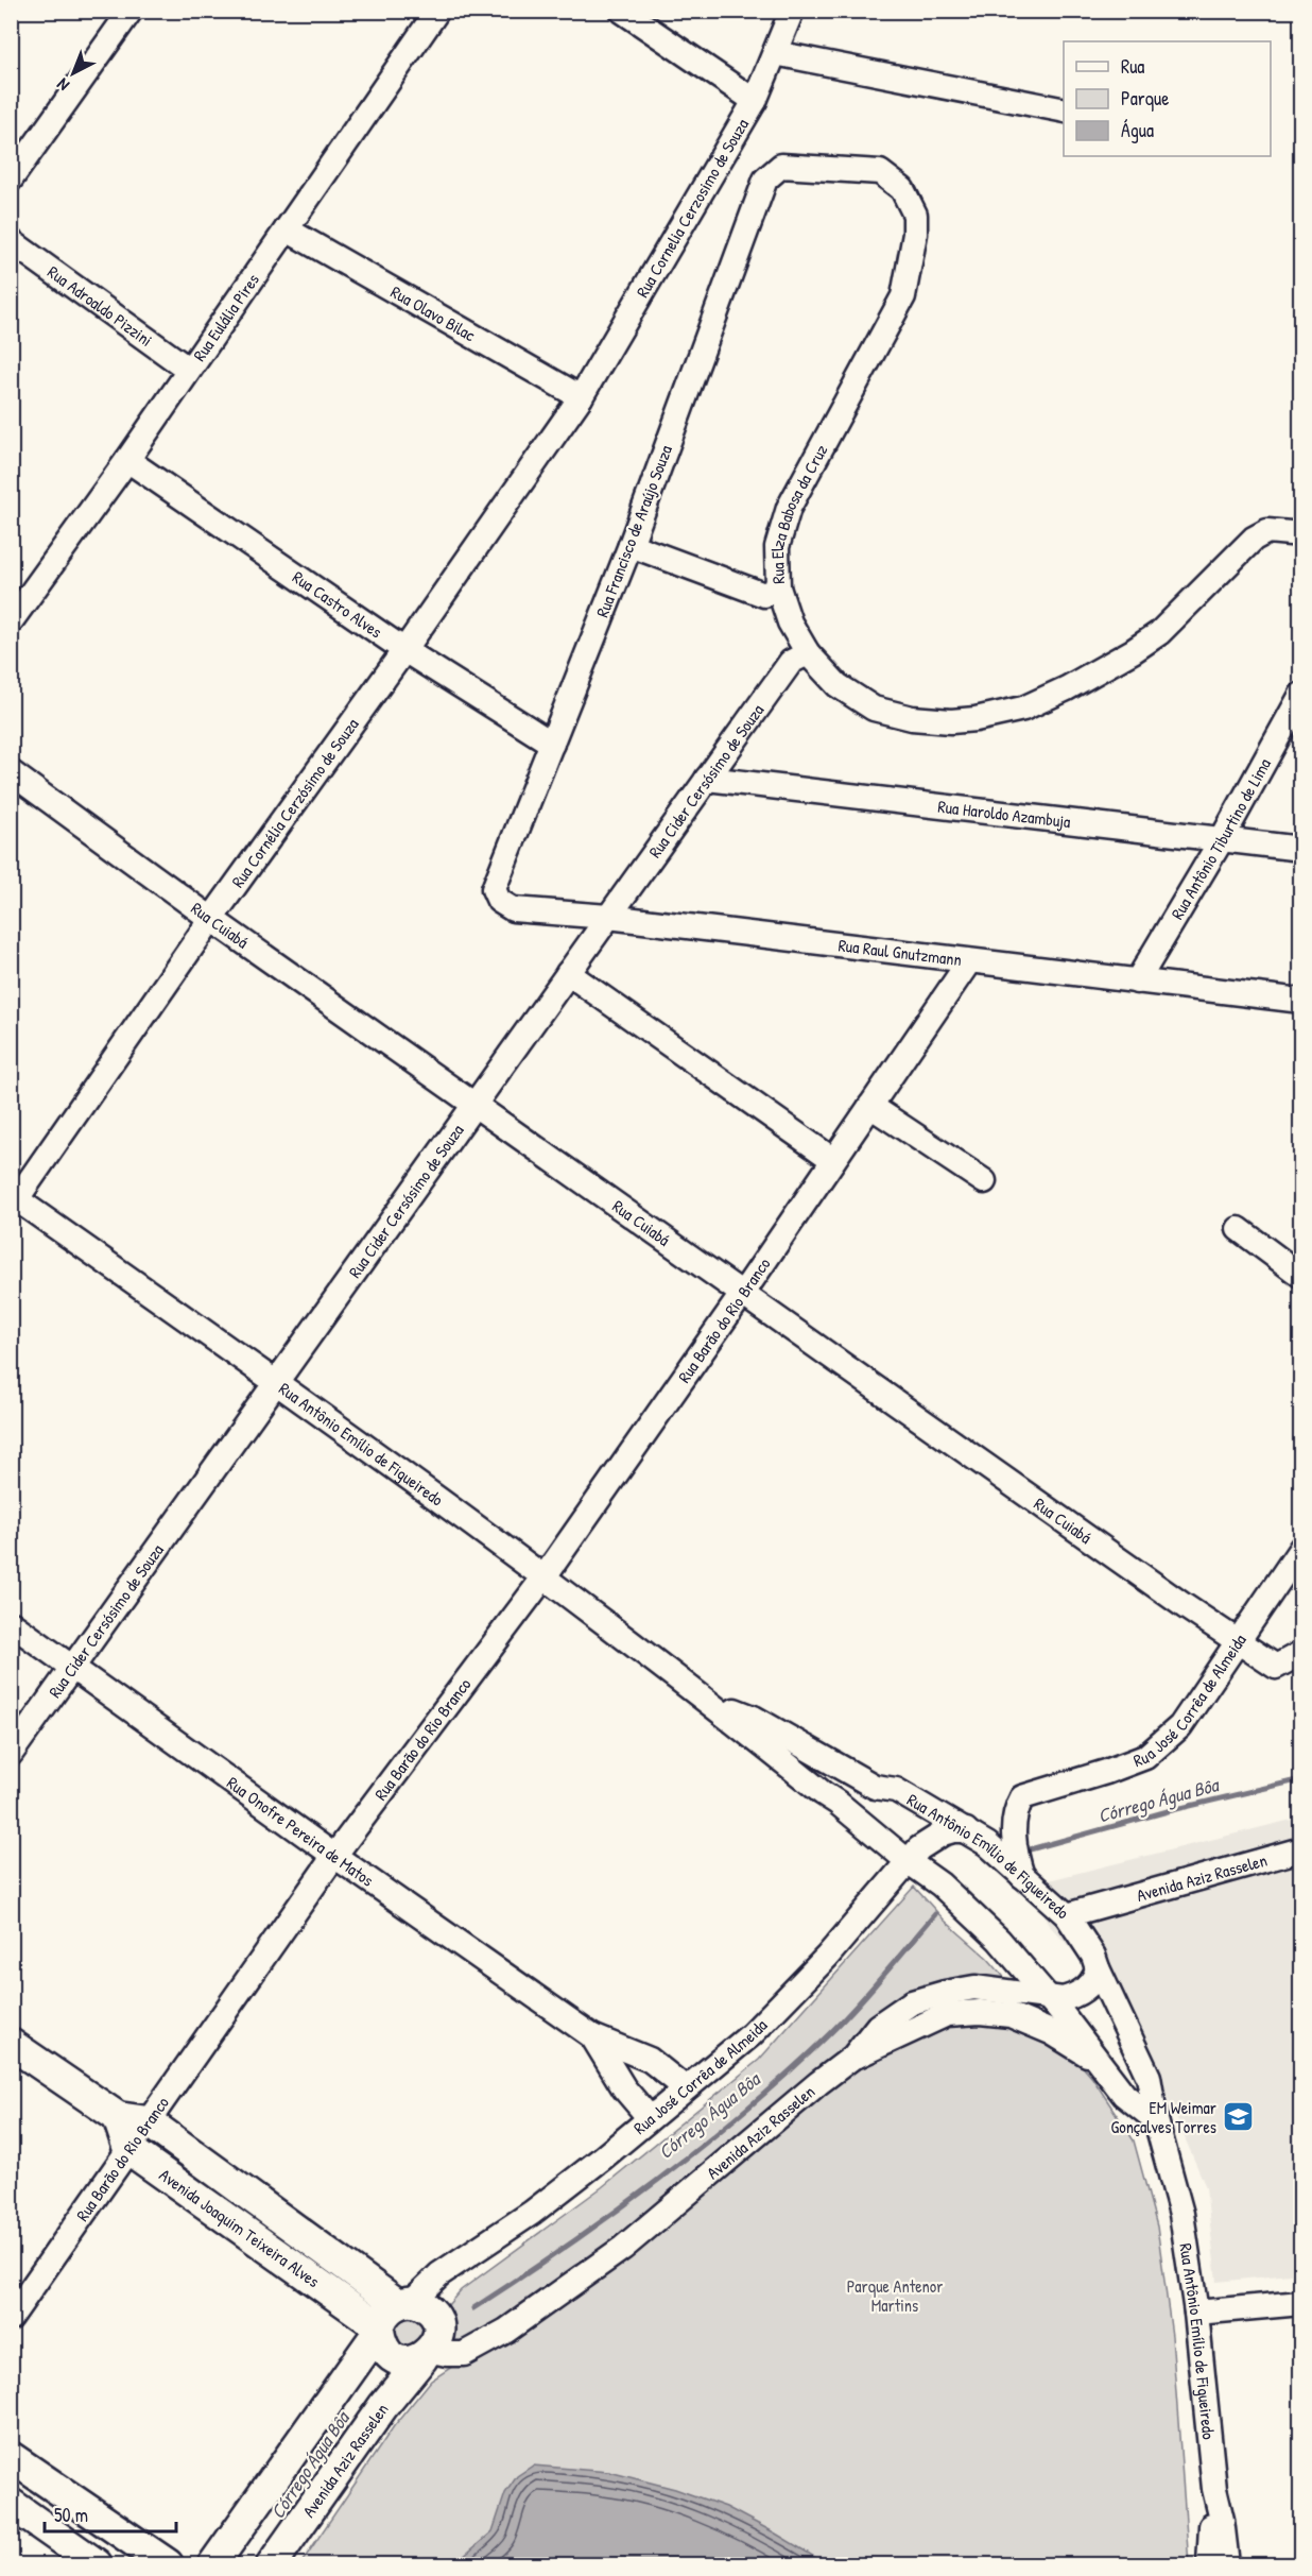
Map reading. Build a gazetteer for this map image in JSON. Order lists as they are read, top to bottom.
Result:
{
  "streets": {
    "main road": ["Avenida Aziz Rasselen", "Avenida Joaquim Teixeira Alves"],
    "street": [
      "Rua Cornelia Cerzosimo de Souza",
      "Rua Adroaldo Pizzini",
      "Rua Olavo Bilac",
      "Rua Eulália Pires",
      "Rua Elza Babosa da Cruz",
      "Rua Francisco de Araújo Souza",
      "Rua Castro Alves",
      "Rua Cider Cersósimo de Souza",
      "Rua Cornélia Cerzósimo de Souza",
      "Rua Haroldo Azambuja",
      "Rua Antônio Tiburtino de Lima",
      "Rua Cuiabá",
      "Rua Raul Gnutzmann",
      "Rua Barão do Rio Branco",
      "Rua Antônio Emílio de Figueiredo",
      "Rua José Corrêa de Almeida",
      "Rua Onofre Pereira de Matos"
    ]
  },
  "crossings": [
    ["Rua Cornelia Cerzosimo de Souza", "Rua Olavo Bilac"],
    ["Rua Cornelia Cerzosimo de Souza", "Rua Cornélia Cerzósimo de Souza"],
    ["Rua Adroaldo Pizzini", "Rua Eulália Pires"],
    ["Rua Olavo Bilac", "Rua Eulália Pires"],
    ["Rua Olavo Bilac", "Rua Cornélia Cerzósimo de Souza"],
    ["Rua Eulália Pires", "Rua Castro Alves"],
    ["Rua Elza Babosa da Cruz", "Rua Francisco de Araújo Souza"],
    ["Rua Elza Babosa da Cruz", "Rua Cider Cersósimo de Souza"],
    ["Rua Francisco de Araújo Souza", "Rua Castro Alves"],
    ["Rua Francisco de Araújo Souza", "Rua Raul Gnutzmann"],
    ["Rua Castro Alves", "Rua Cornélia Cerzósimo de Souza"],
    ["Rua Cider Cersósimo de Souza", "Rua Haroldo Azambuja"],
    ["Rua Cider Cersósimo de Souza", "Rua Cuiabá"],
    ["Rua Cider Cersósimo de Souza", "Rua Raul Gnutzmann"],
    ["Rua Cider Cersósimo de Souza", "Rua Antônio Emílio de Figueiredo"],
    ["Rua Cider Cersósimo de Souza", "Rua Onofre Pereira de Matos"],
    ["Rua Cornélia Cerzósimo de Souza", "Rua Cuiabá"],
    ["Rua Cornélia Cerzósimo de Souza", "Rua Antônio Emílio de Figueiredo"],
    ["Rua Haroldo Azambuja", "Rua Antônio Tiburtino de Lima"],
    ["Rua Antônio Tiburtino de Lima", "Rua Raul Gnutzmann"],
    ["Rua Cuiabá", "Rua Barão do Rio Branco"],
    ["Rua Cuiabá", "Rua José Corrêa de Almeida"],
    ["Rua Raul Gnutzmann", "Rua Barão do Rio Branco"],
    ["Rua Barão do Rio Branco", "Rua Antônio Emílio de Figueiredo"],
    ["Rua Barão do Rio Branco", "Rua Onofre Pereira de Matos"],
    ["Rua Barão do Rio Branco", "Avenida Joaquim Teixeira Alves"],
    ["Rua Antônio Emílio de Figueiredo", "Rua José Corrêa de Almeida"],
    ["Rua Antônio Emílio de Figueiredo", "Avenida Aziz Rasselen"],
    ["Rua José Corrêa de Almeida", "Rua Onofre Pereira de Matos"],
    ["Rua José Corrêa de Almeida", "Avenida Aziz Rasselen"],
    ["Rua José Corrêa de Almeida", "Avenida Joaquim Teixeira Alves"],
    ["Avenida Aziz Rasselen", "Avenida Joaquim Teixeira Alves"]
  ],
  "water": ["Córrego Água Bôa"],
  "parks": ["Parque Antenor Martins"],
  "places": {
    "school or university": ["EM Weimar Gonçalves Torres"]
  },
  "legend": ["Rua", "Parque", "Água"],
  "scale_bar": "50 m",
  "north": "bottom left"
}
